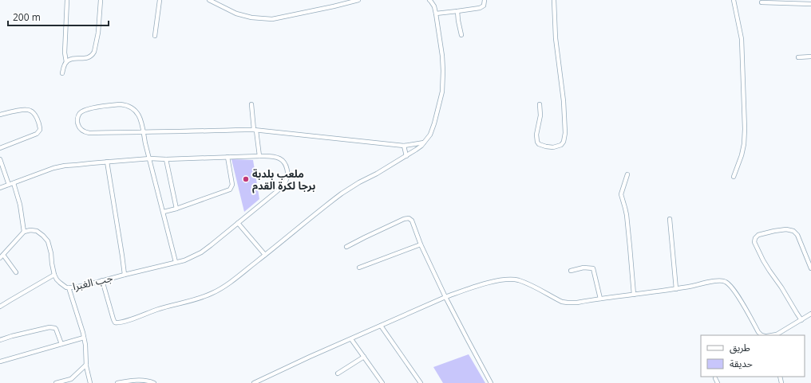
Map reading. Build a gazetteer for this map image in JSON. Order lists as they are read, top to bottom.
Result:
{
  "streets": {
    "street": ["جب الغبرا"]
  },
  "places": ["ملعب بلدبة برجا لكرة القدم"],
  "legend": ["طريق", "حديقة"],
  "scale_bar": "200 m"
}
